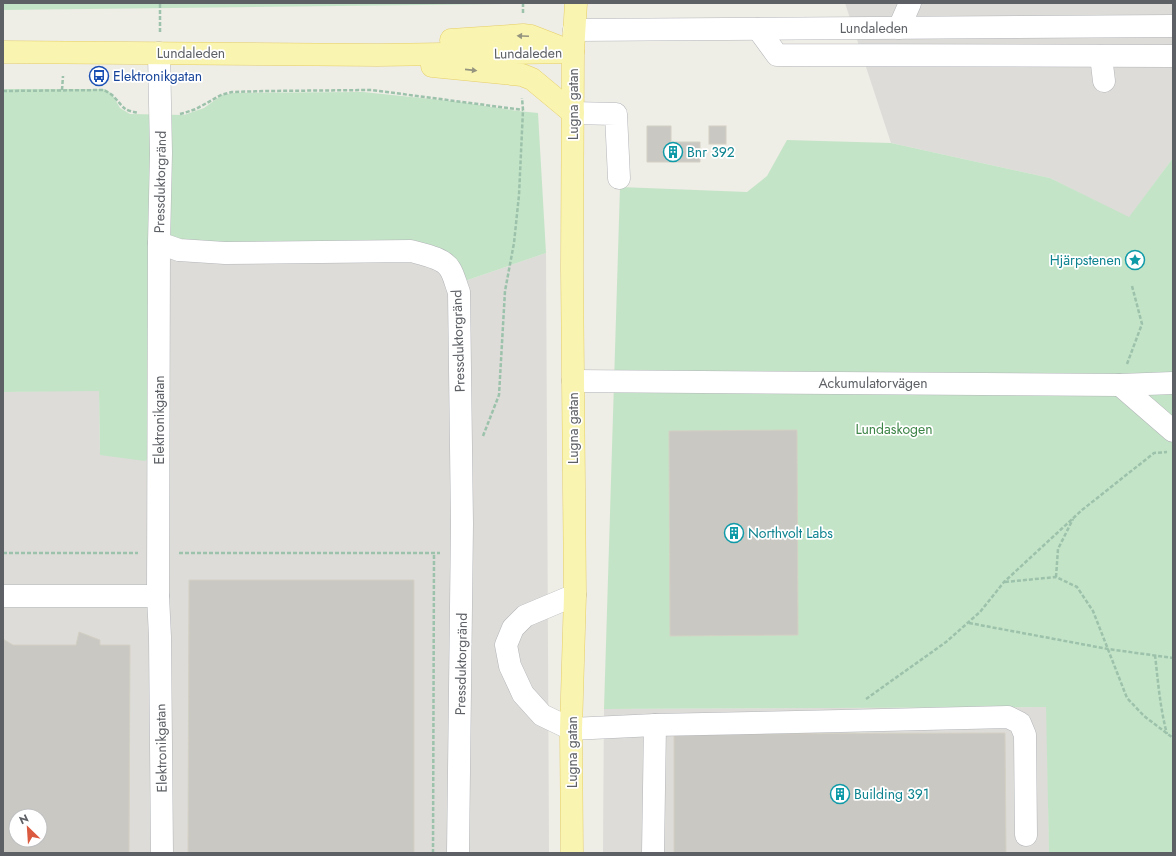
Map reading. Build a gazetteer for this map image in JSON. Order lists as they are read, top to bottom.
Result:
{
  "streets": {
    "main road": ["Lundaleden", "Lugna gatan"],
    "street": ["Pressduktorgränd", "Ackumulatorvägen", "Elektronikgatan"]
  },
  "crossings": [
    ["Lundaleden", "Lugna gatan"],
    ["Lundaleden", "Pressduktorgränd"],
    ["Lugna gatan", "Ackumulatorvägen"],
    ["Pressduktorgränd", "Elektronikgatan"]
  ],
  "parks": ["Lundaskogen"],
  "places": {
    "bus stop": ["Elektronikgatan"],
    "building": ["Bnr 392", "Northvolt Labs", "Building 391"],
    "place": ["Hjärpstenen"]
  },
  "north": "top left"
}
